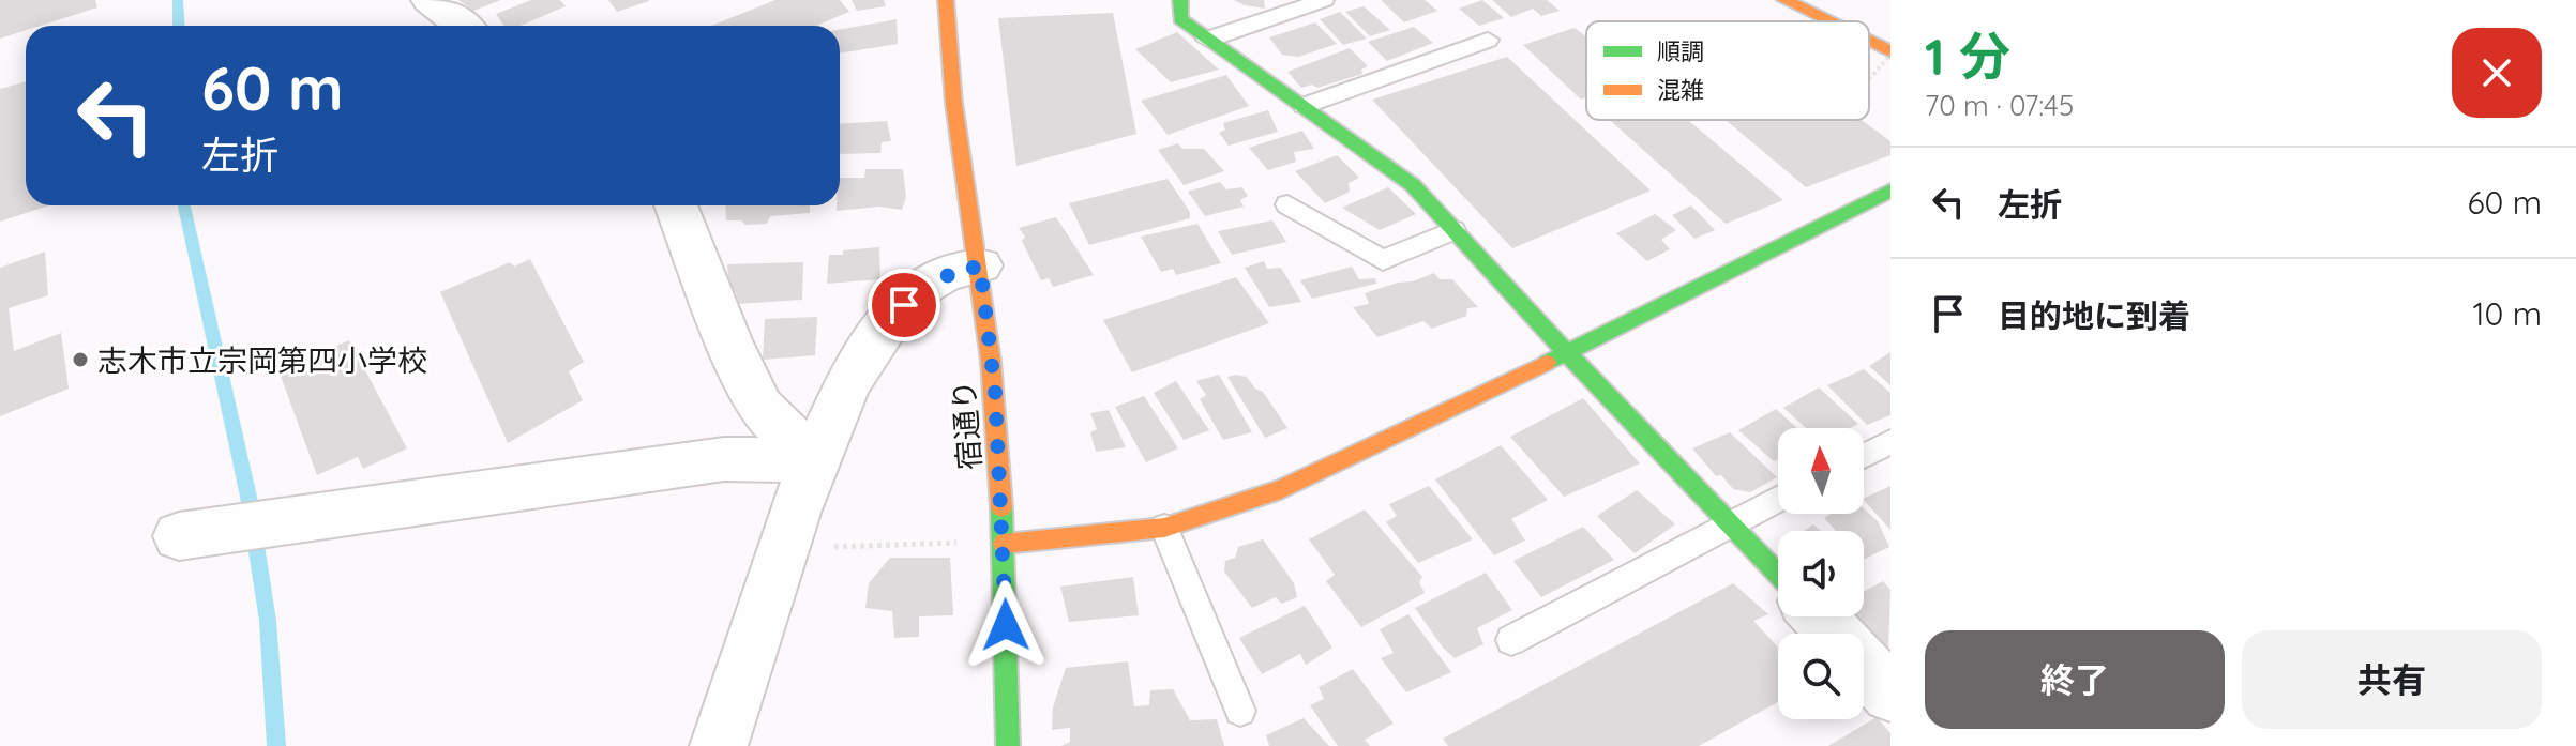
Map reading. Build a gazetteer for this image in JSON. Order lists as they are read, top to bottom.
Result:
{
  "streets": {
    "main road": ["宿通り"]
  },
  "places": ["志木市立宗岡第四小学校"],
  "legend": ["順調", "混雑"],
  "north": "top",
  "page": {
    "heading": ["1 分", "70 m · 07:45"],
    "turn": ["60 m", "左折"],
    "list": [
      {
        "name": "左折",
        "value": "60 m"
      },
      {
        "name": "目的地に到着",
        "value": "10 m"
      }
    ],
    "buttons": ["終了", "共有"]
  }
}
